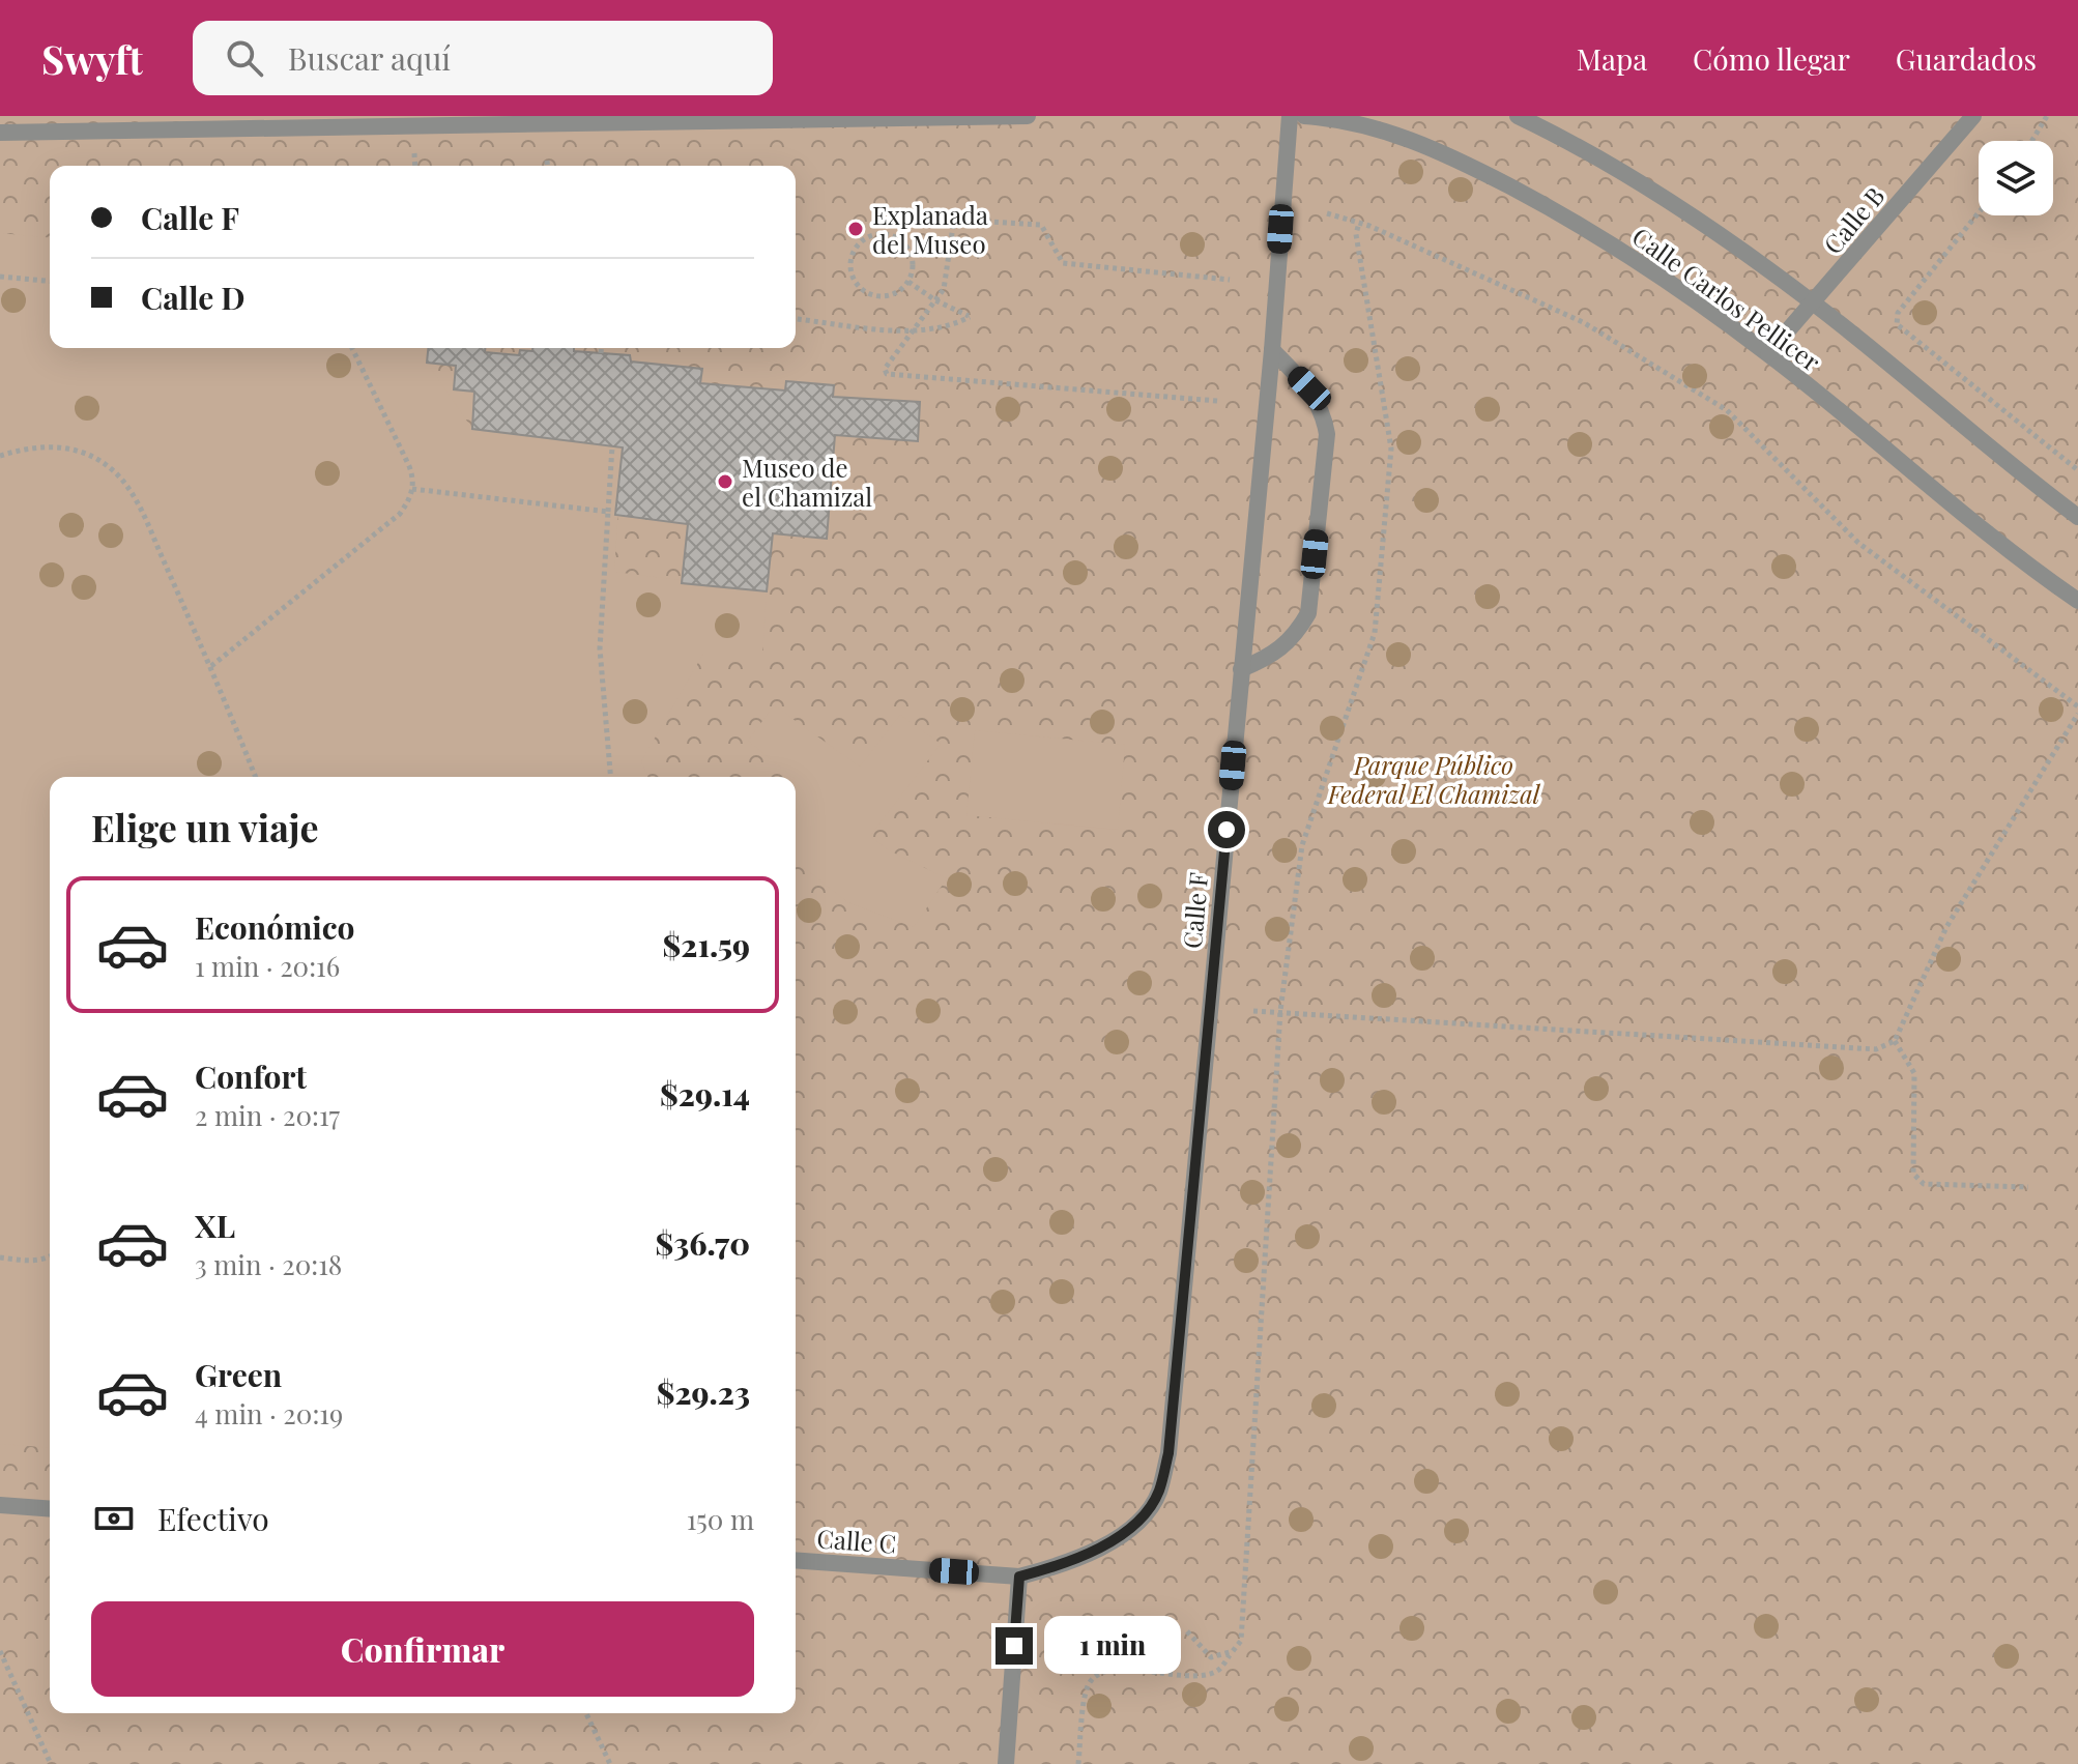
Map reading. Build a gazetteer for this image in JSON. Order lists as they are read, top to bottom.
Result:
{
  "streets": {
    "street": [
      "Calle B",
      "Calle Carlos Pellicer",
      "Calle F",
      "Calle C"
    ]
  },
  "crossings": [
    ["Calle B", "Calle Carlos Pellicer"],
    ["Calle F", "Calle C"]
  ],
  "parks": ["Parque Público Federal El Chamizal"],
  "places": ["Explanada del Museo", "Museo de el Chamizal"],
  "page": {
    "header": "Swyft",
    "search": "Buscar aquí",
    "nav": ["Mapa", "Cómo llegar", "Guardados"],
    "banner": ["Calle F", "Calle D"],
    "heading": "Elige un viaje",
    "list": [
      {
        "name": "Económico",
        "note": "1 min · 20:16",
        "value": "$21.59"
      },
      {
        "name": "Confort",
        "note": "2 min · 20:17",
        "value": "$29.14"
      },
      {
        "name": "XL",
        "note": "3 min · 20:18",
        "value": "$36.70"
      },
      {
        "name": "Green",
        "note": "4 min · 20:19",
        "value": "$29.23"
      }
    ],
    "pay": ["Efectivo", "150 m"],
    "buttons": "Confirmar",
    "bubble": "1 min"
  }
}
